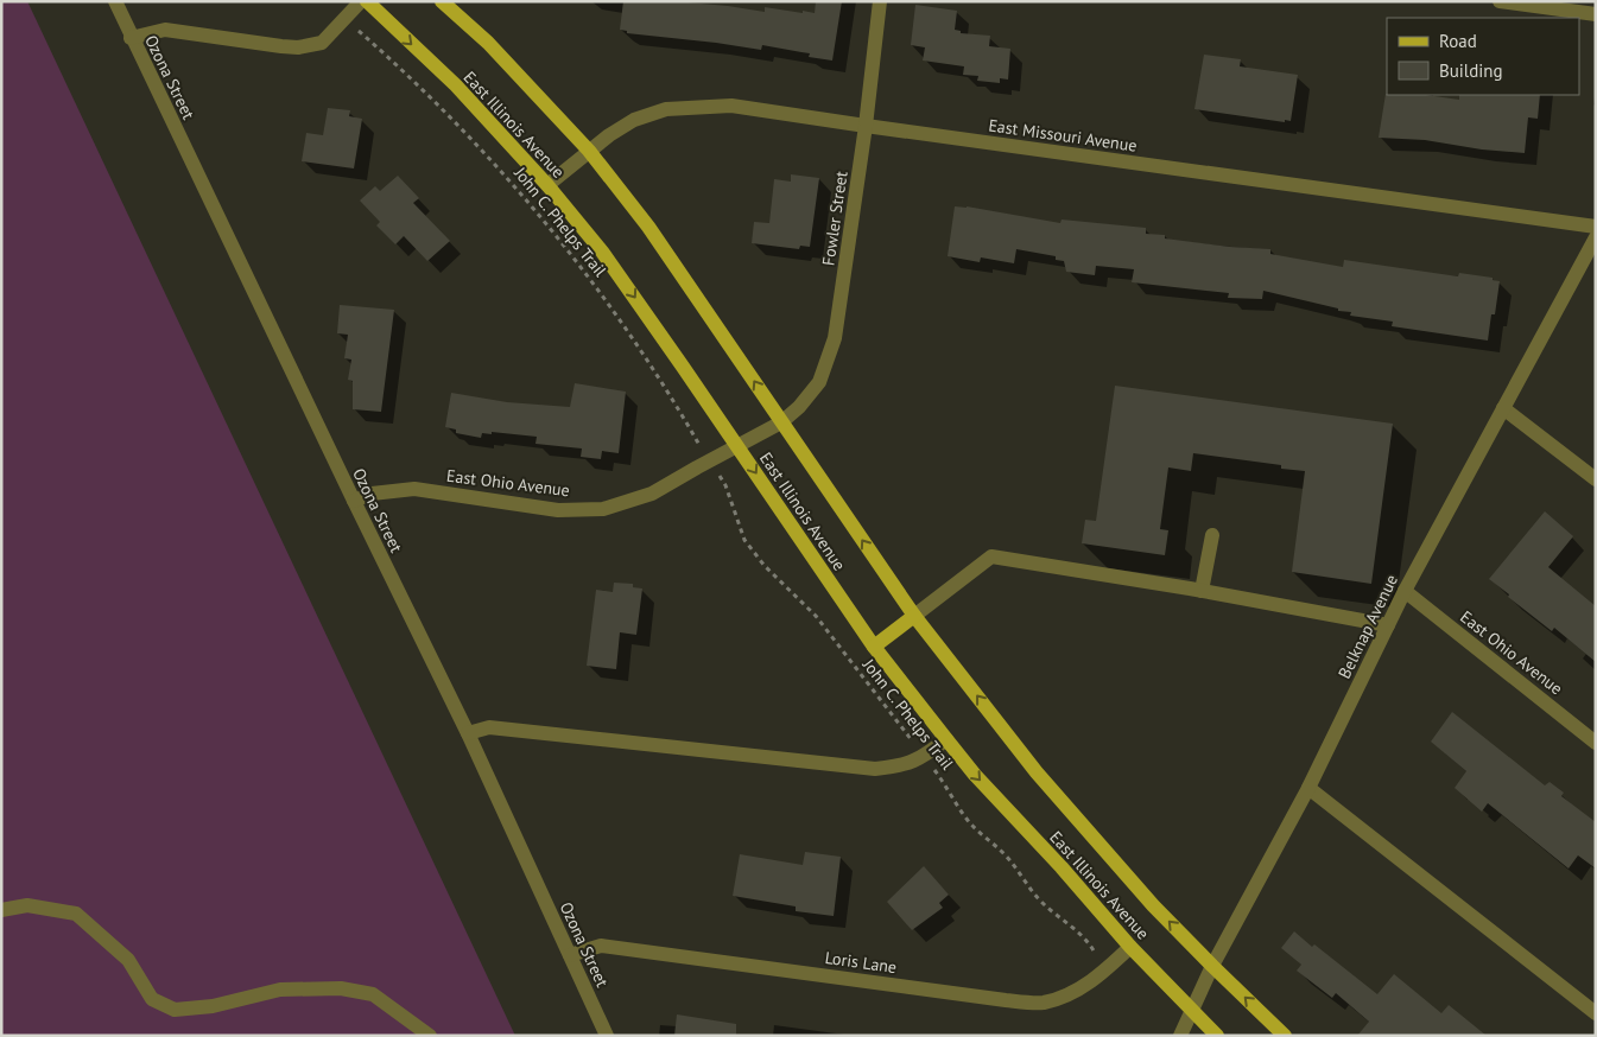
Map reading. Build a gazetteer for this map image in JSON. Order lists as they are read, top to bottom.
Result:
{
  "streets": {
    "main road": ["East Illinois Avenue"],
    "street": [
      "Ozona Street",
      "East Missouri Avenue",
      "Fowler Street",
      "East Ohio Avenue",
      "Belknap Avenue",
      "Loris Lane"
    ],
    "path": ["John C. Phelps Trail"]
  },
  "crossings": [
    ["Ozona Street", "East Ohio Avenue"],
    ["Ozona Street", "Loris Lane"],
    ["East Illinois Avenue", "East Missouri Avenue"],
    ["East Illinois Avenue", "Fowler Street"],
    ["East Illinois Avenue", "East Ohio Avenue"],
    ["East Illinois Avenue", "Belknap Avenue"],
    ["East Illinois Avenue", "Loris Lane"],
    ["East Missouri Avenue", "Fowler Street"],
    ["Fowler Street", "East Ohio Avenue"],
    ["East Ohio Avenue", "Belknap Avenue"]
  ],
  "legend": ["Road", "Building"]
}
